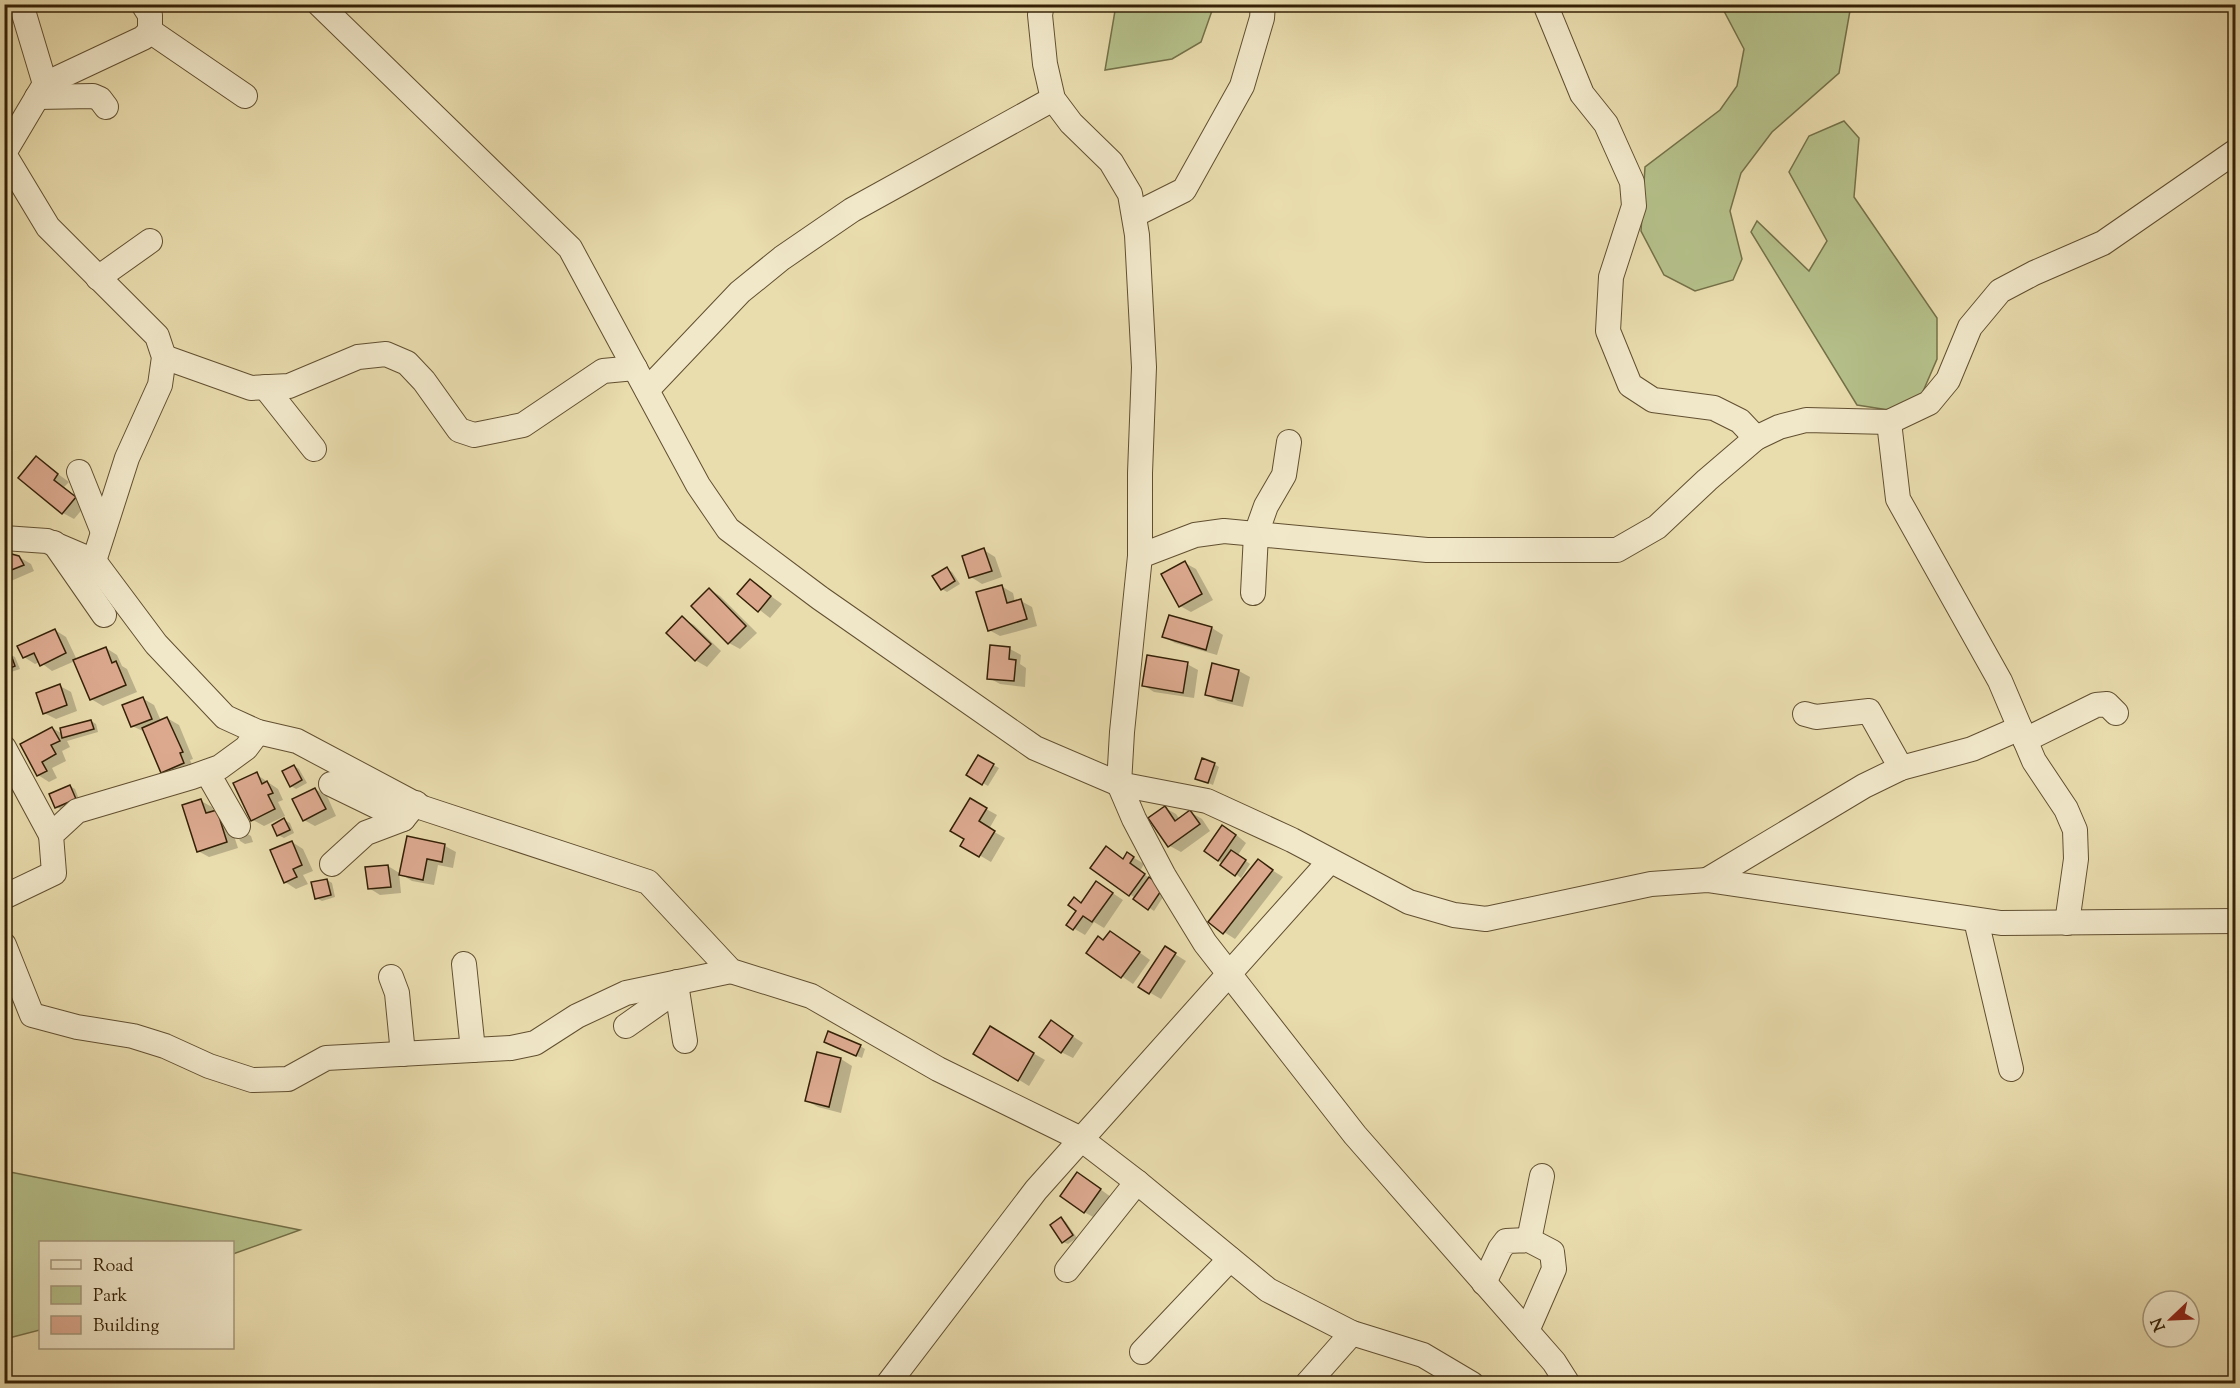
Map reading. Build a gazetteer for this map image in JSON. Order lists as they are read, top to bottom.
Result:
{
  "legend": ["Road", "Park", "Building"],
  "north": "bottom left"
}
